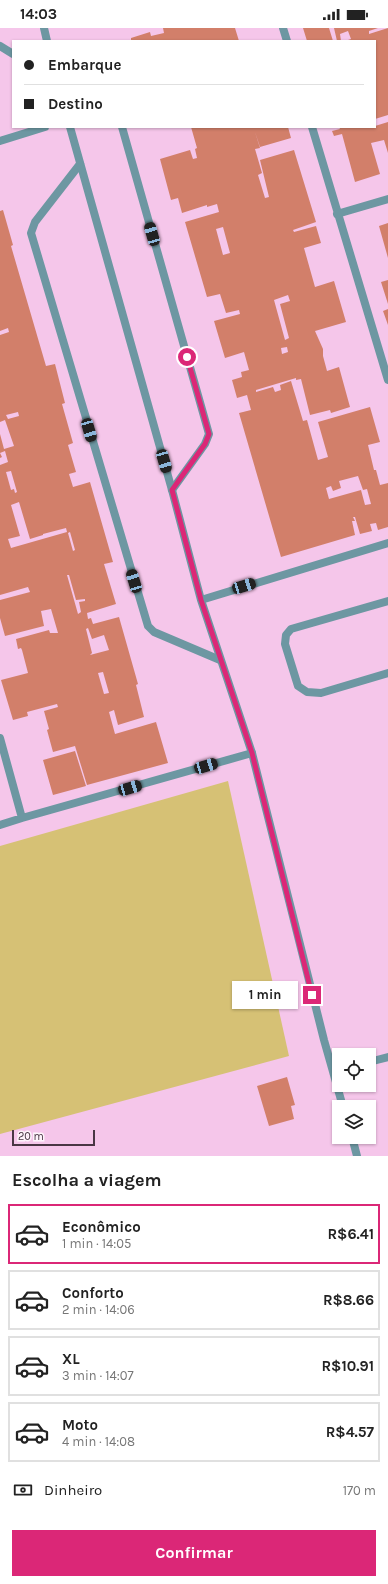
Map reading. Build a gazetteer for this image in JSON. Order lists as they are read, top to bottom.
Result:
{
  "scale_bar": "20 m",
  "page": {
    "status": "14:03",
    "banner": ["Embarque", "Destino"],
    "bubble": "1 min",
    "scale": "20 m",
    "heading": "Escolha a viagem",
    "list": [
      {
        "name": "Econômico",
        "note": "1 min · 14:05",
        "value": "R$6.41"
      },
      {
        "name": "Conforto",
        "note": "2 min · 14:06",
        "value": "R$8.66"
      },
      {
        "name": "XL",
        "note": "3 min · 14:07",
        "value": "R$10.91"
      },
      {
        "name": "Moto",
        "note": "4 min · 14:08",
        "value": "R$4.57"
      }
    ],
    "pay": ["Dinheiro", "170 m"],
    "buttons": "Confirmar"
  }
}
